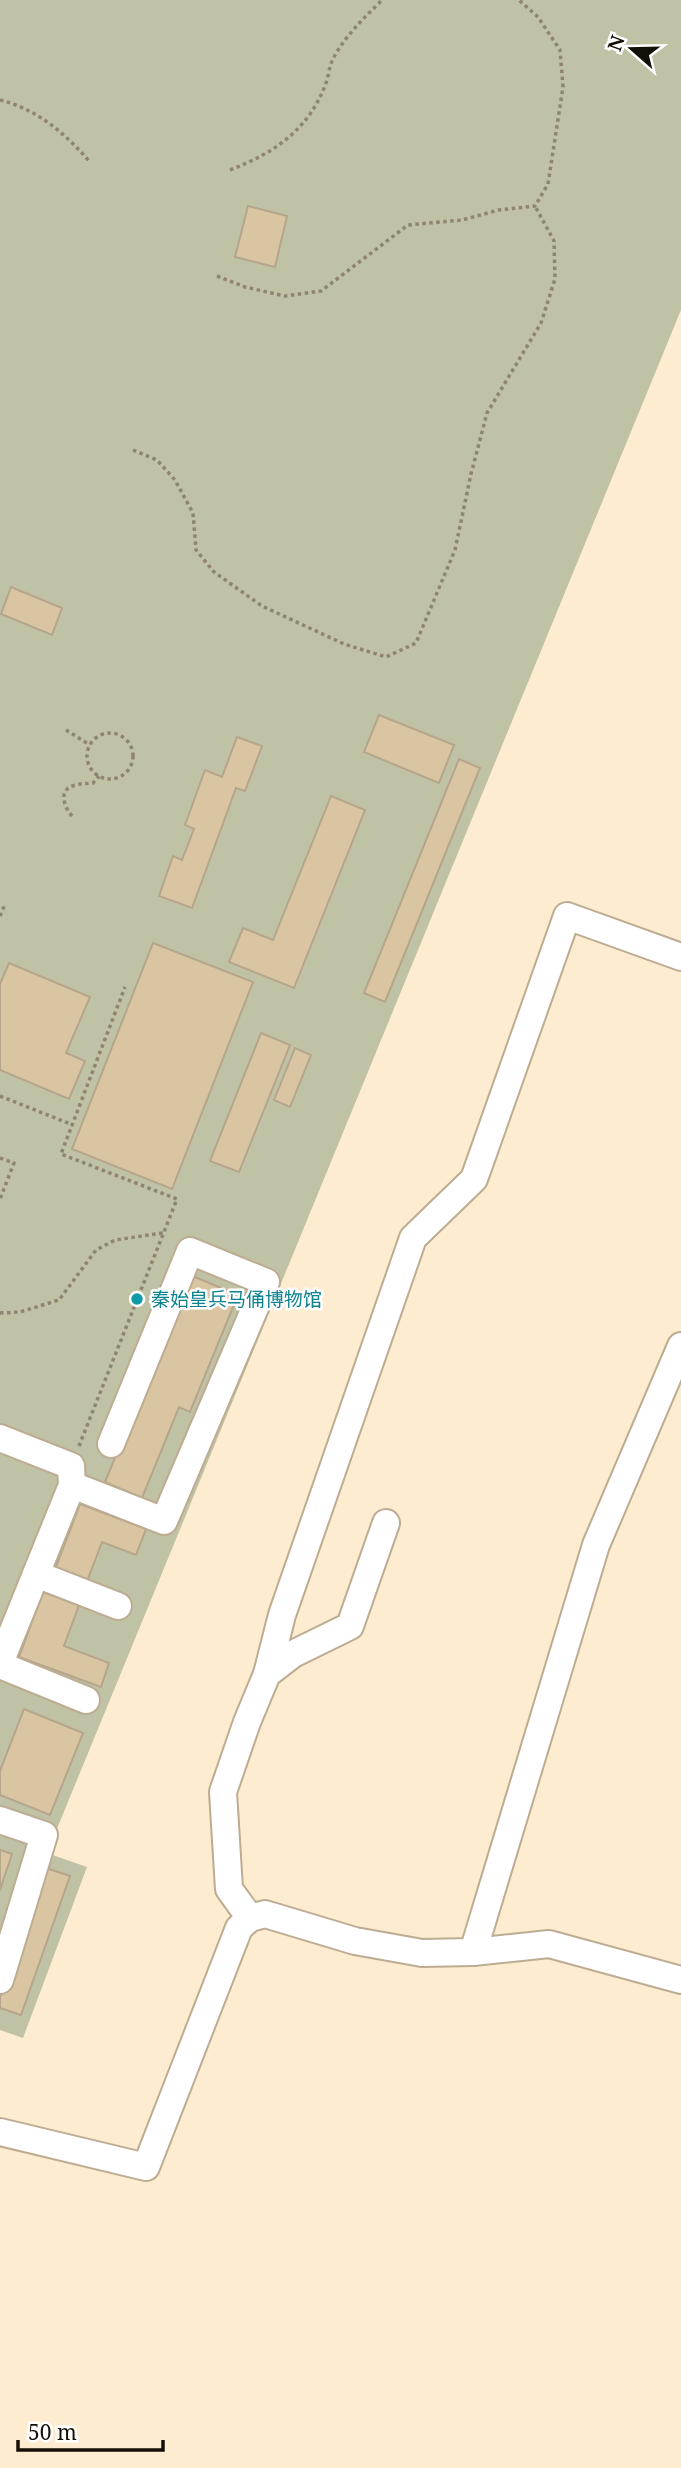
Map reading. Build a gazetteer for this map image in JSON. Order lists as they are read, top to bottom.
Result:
{
  "places": ["秦始皇兵马俑博物馆"],
  "scale_bar": "50 m",
  "north": "left"
}
